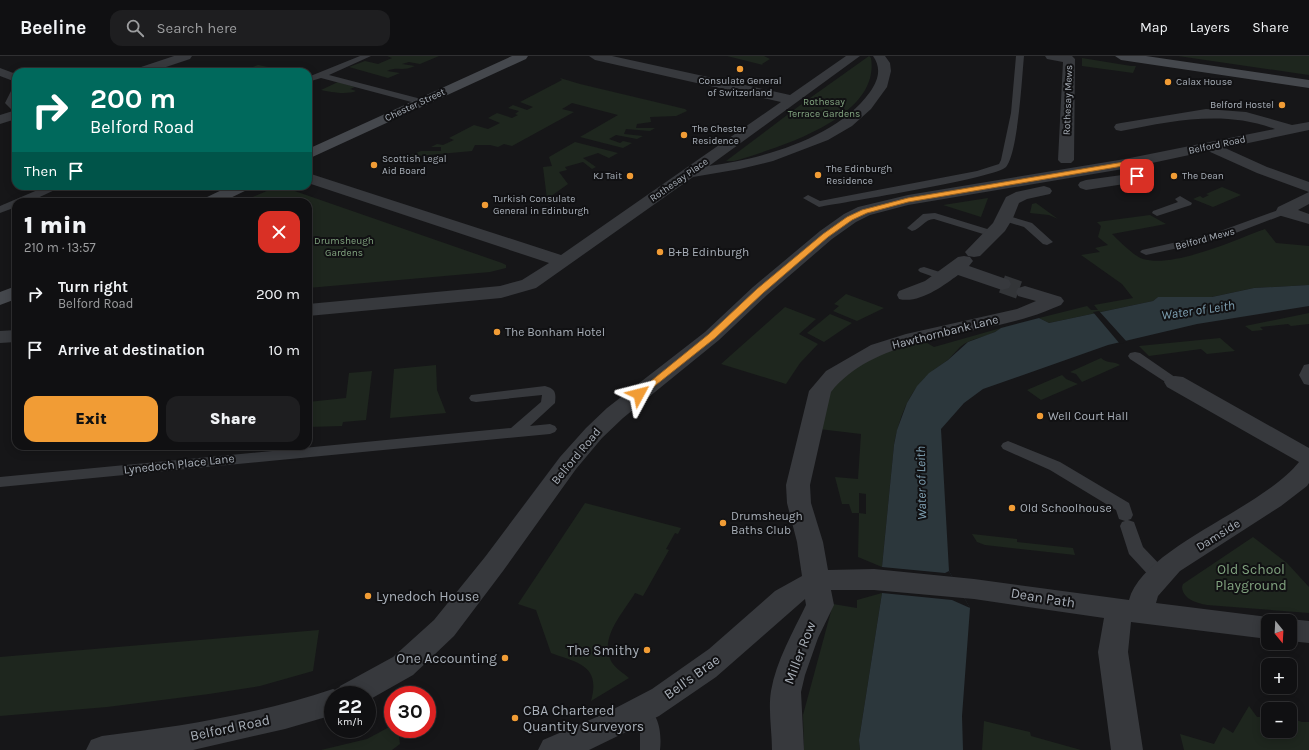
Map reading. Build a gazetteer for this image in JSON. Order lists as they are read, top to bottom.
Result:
{
  "streets": {
    "street": [
      "Rothesay Mews",
      "Chester Street",
      "Belford Road",
      "Rothesay Place",
      "Belford Mews",
      "Hawthornbank Lane",
      "Damside",
      "Dean Path",
      "Miller Row",
      "Bell's Brae"
    ],
    "lane": ["Lynedoch Place Lane"]
  },
  "crossings": [
    ["Hawthornbank Lane", "Dean Path"],
    ["Hawthornbank Lane", "Miller Row"],
    ["Hawthornbank Lane", "Bell's Brae"],
    ["Damside", "Dean Path"],
    ["Dean Path", "Miller Row"],
    ["Dean Path", "Bell's Brae"],
    ["Miller Row", "Bell's Brae"]
  ],
  "water": ["Water of Leith"],
  "parks": ["Rothesay Terrace Gardens", "Drumsheugh Gardens", "Old School Playground"],
  "places": [
    "Consulate General of Switzerland",
    "Calax House",
    "Belford Hostel",
    "The Chester Residence",
    "Scottish Legal Aid Board",
    "The Edinburgh Residence",
    "KJ Tait",
    "The Dean",
    "Turkish Consulate General in Edinburgh",
    "B+B Edinburgh",
    "The Bonham Hotel",
    "Well Court Hall",
    "Old Schoolhouse",
    "Drumsheugh Baths Club",
    "Lynedoch House",
    "The Smithy",
    "One Accounting",
    "CBA Chartered Quantity Surveyors"
  ],
  "north": "bottom",
  "page": {
    "header": "Beeline",
    "search": "Search here",
    "nav": ["Map", "Layers", "Share"],
    "turn": ["200 m", "Belford Road"],
    "then": "Then",
    "heading": ["1 min", "210 m · 13:57"],
    "list": [
      {
        "name": "Turn right",
        "note": "Belford Road",
        "value": "200 m"
      },
      {
        "name": "Arrive at destination",
        "value": "10 m"
      }
    ],
    "buttons": ["Exit", "Share"],
    "map_buttons": ["+", "−"],
    "speed": "22 km/h",
    "limit": "30"
  }
}
